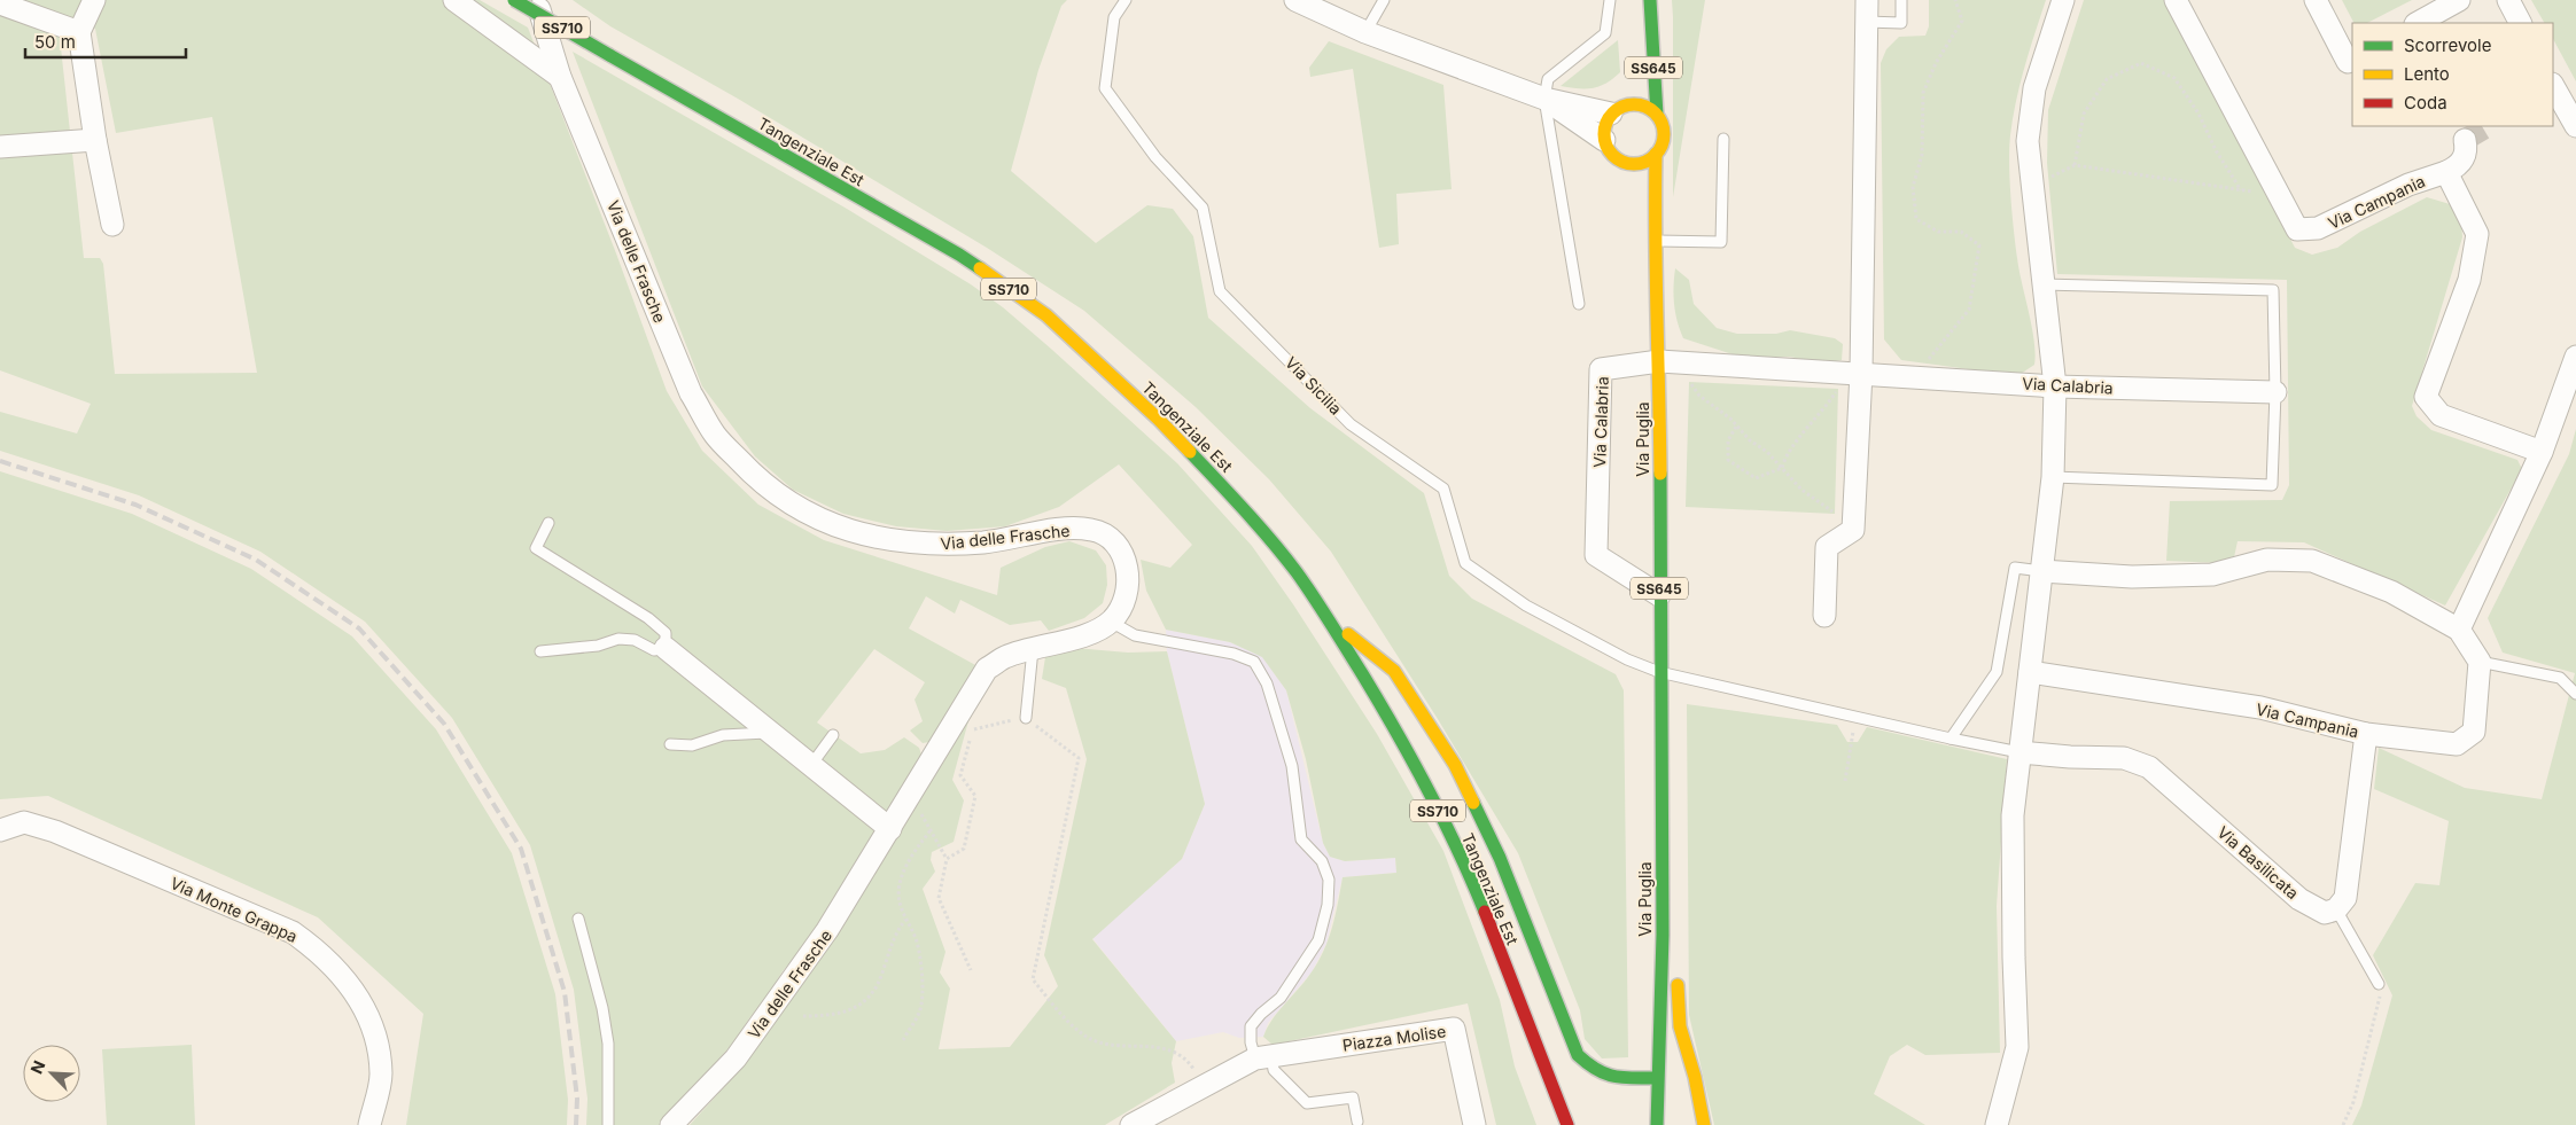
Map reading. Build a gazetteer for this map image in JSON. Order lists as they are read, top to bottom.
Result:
{
  "streets": {
    "main road": [
      "SS710",
      "SS645",
      "Tangenziale Est",
      "Via Puglia"
    ],
    "street": [
      "Via Campania",
      "Via delle Frasche",
      "Via Calabria",
      "Via Basilicata",
      "Via Monte Grappa",
      "Piazza Molise"
    ],
    "lane": ["Via Sicilia"]
  },
  "crossings": [
    ["SS645", "Via Puglia"],
    ["Via Sicilia", "Via Puglia"],
    ["Via Calabria", "Via Puglia"]
  ],
  "legend": ["Scorrevole", "Lento", "Coda"],
  "scale_bar": "50 m",
  "north": "top left"
}
